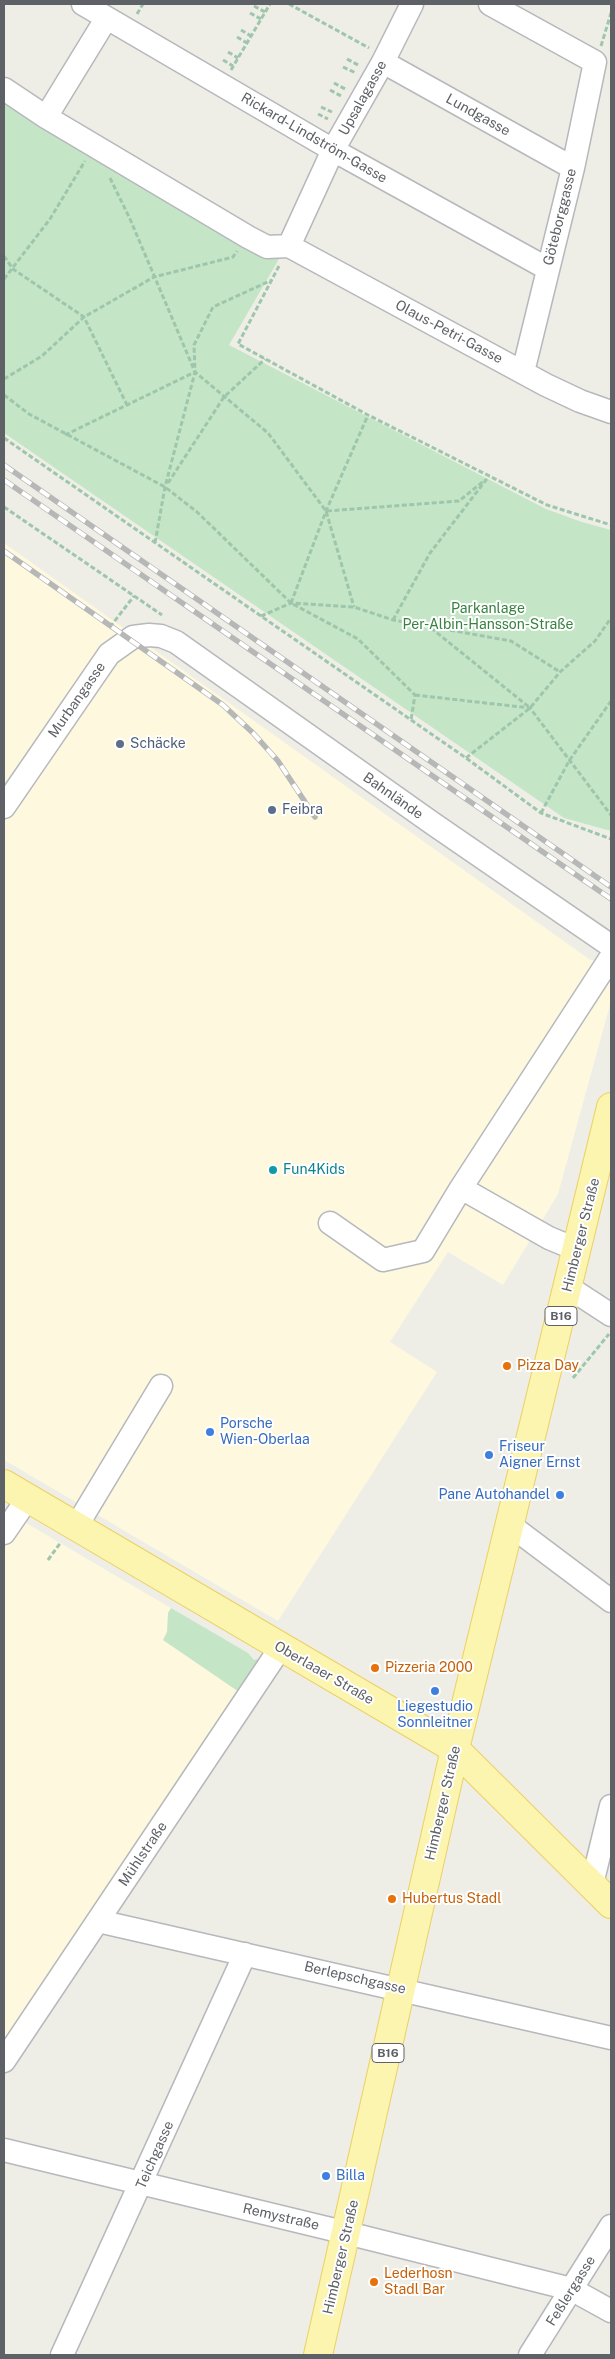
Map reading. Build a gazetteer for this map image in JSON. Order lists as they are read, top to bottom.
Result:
{
  "streets": {
    "main road": ["Himberger Straße", "B16", "Oberlaaer Straße"],
    "street": [
      "Upsalagasse",
      "Lundgasse",
      "Rickard-Lindström-Gasse",
      "Göteborggasse",
      "Olaus-Petri-Gasse",
      "Murbangasse",
      "Bahnlände",
      "Mühlstraße",
      "Berlepschgasse",
      "Teichgasse",
      "Remystraße",
      "Feßlergasse"
    ]
  },
  "crossings": [
    ["Upsalagasse", "Lundgasse"],
    ["Upsalagasse", "Rickard-Lindström-Gasse"],
    ["Upsalagasse", "Olaus-Petri-Gasse"],
    ["Lundgasse", "Göteborggasse"],
    ["Rickard-Lindström-Gasse", "Göteborggasse"],
    ["Göteborggasse", "Olaus-Petri-Gasse"],
    ["Murbangasse", "Bahnlände"],
    ["Himberger Straße", "Oberlaaer Straße"],
    ["Himberger Straße", "Berlepschgasse"],
    ["Himberger Straße", "Remystraße"],
    ["Oberlaaer Straße", "Mühlstraße"],
    ["Mühlstraße", "Berlepschgasse"],
    ["Berlepschgasse", "Teichgasse"],
    ["Teichgasse", "Remystraße"],
    ["Remystraße", "Feßlergasse"]
  ],
  "parks": ["Parkanlage Per-Albin-Hansson-Straße"],
  "places": [
    "Schäcke",
    "Feibra",
    "Fun4Kids",
    "Pizza Day",
    "Porsche Wien-Oberlaa",
    "Friseur Aigner Ernst",
    "Pane Autohandel",
    "Pizzeria 2000",
    "Liegestudio Sonnleitner",
    "Hubertus Stadl",
    "Billa",
    "Lederhosn Stadl Bar"
  ]
}
